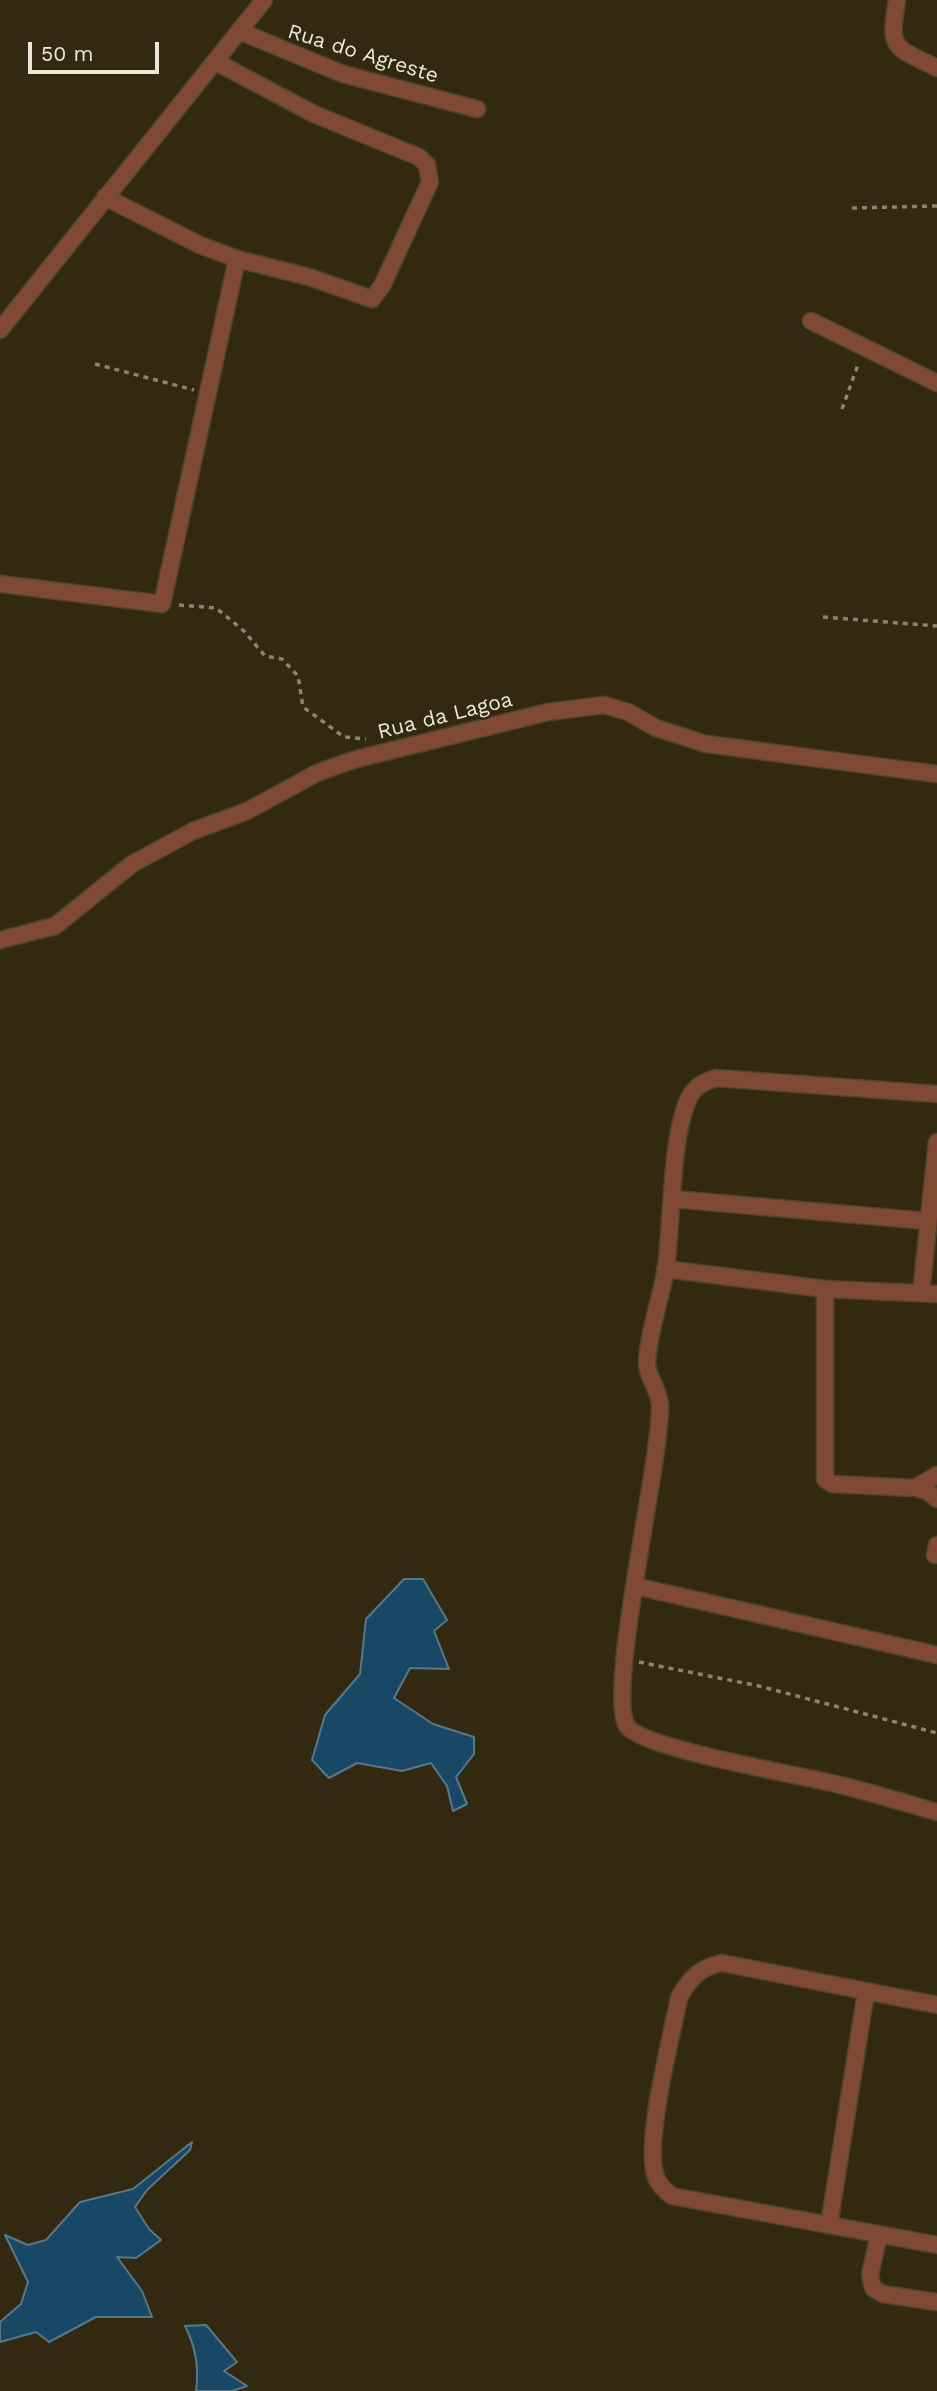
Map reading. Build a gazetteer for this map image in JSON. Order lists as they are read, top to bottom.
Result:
{
  "streets": {
    "street": ["Rua do Agreste", "Rua da Lagoa"]
  },
  "scale_bar": "50 m"
}
